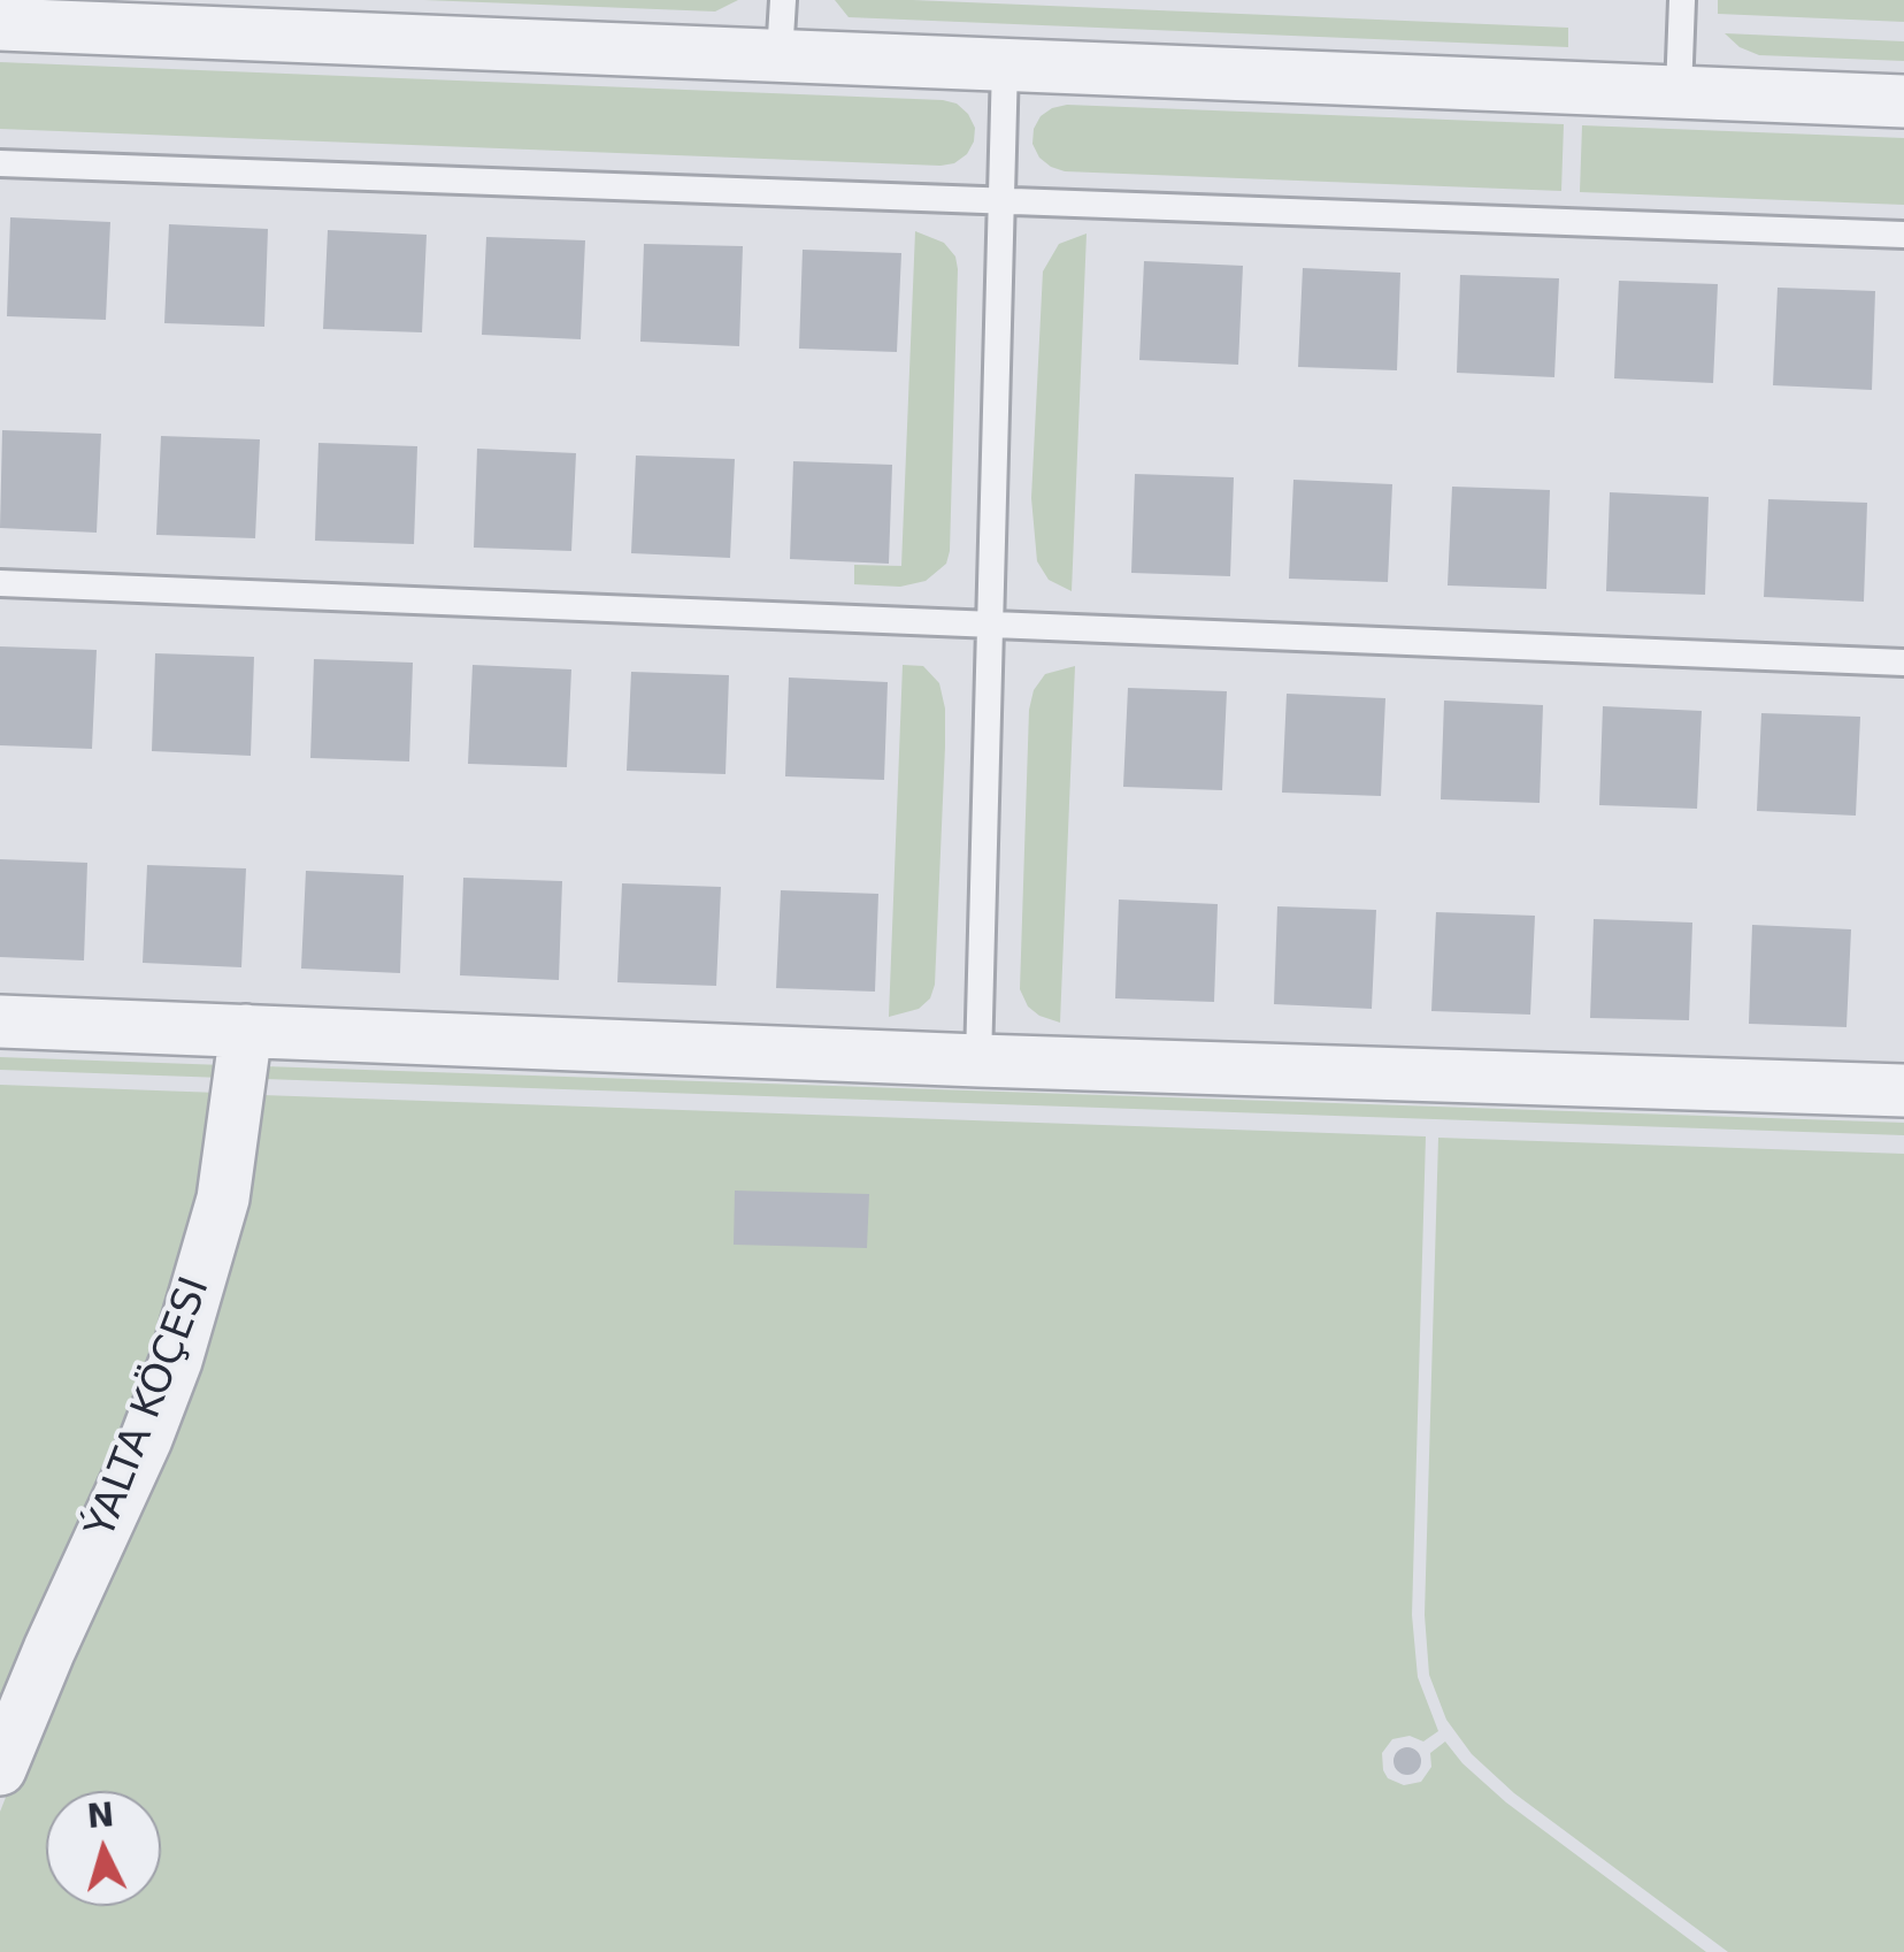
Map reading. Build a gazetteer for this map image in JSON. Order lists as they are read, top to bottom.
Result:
{
  "streets": {
    "street": ["ÝALTA KÖÇESI"]
  },
  "north": "top"
}
